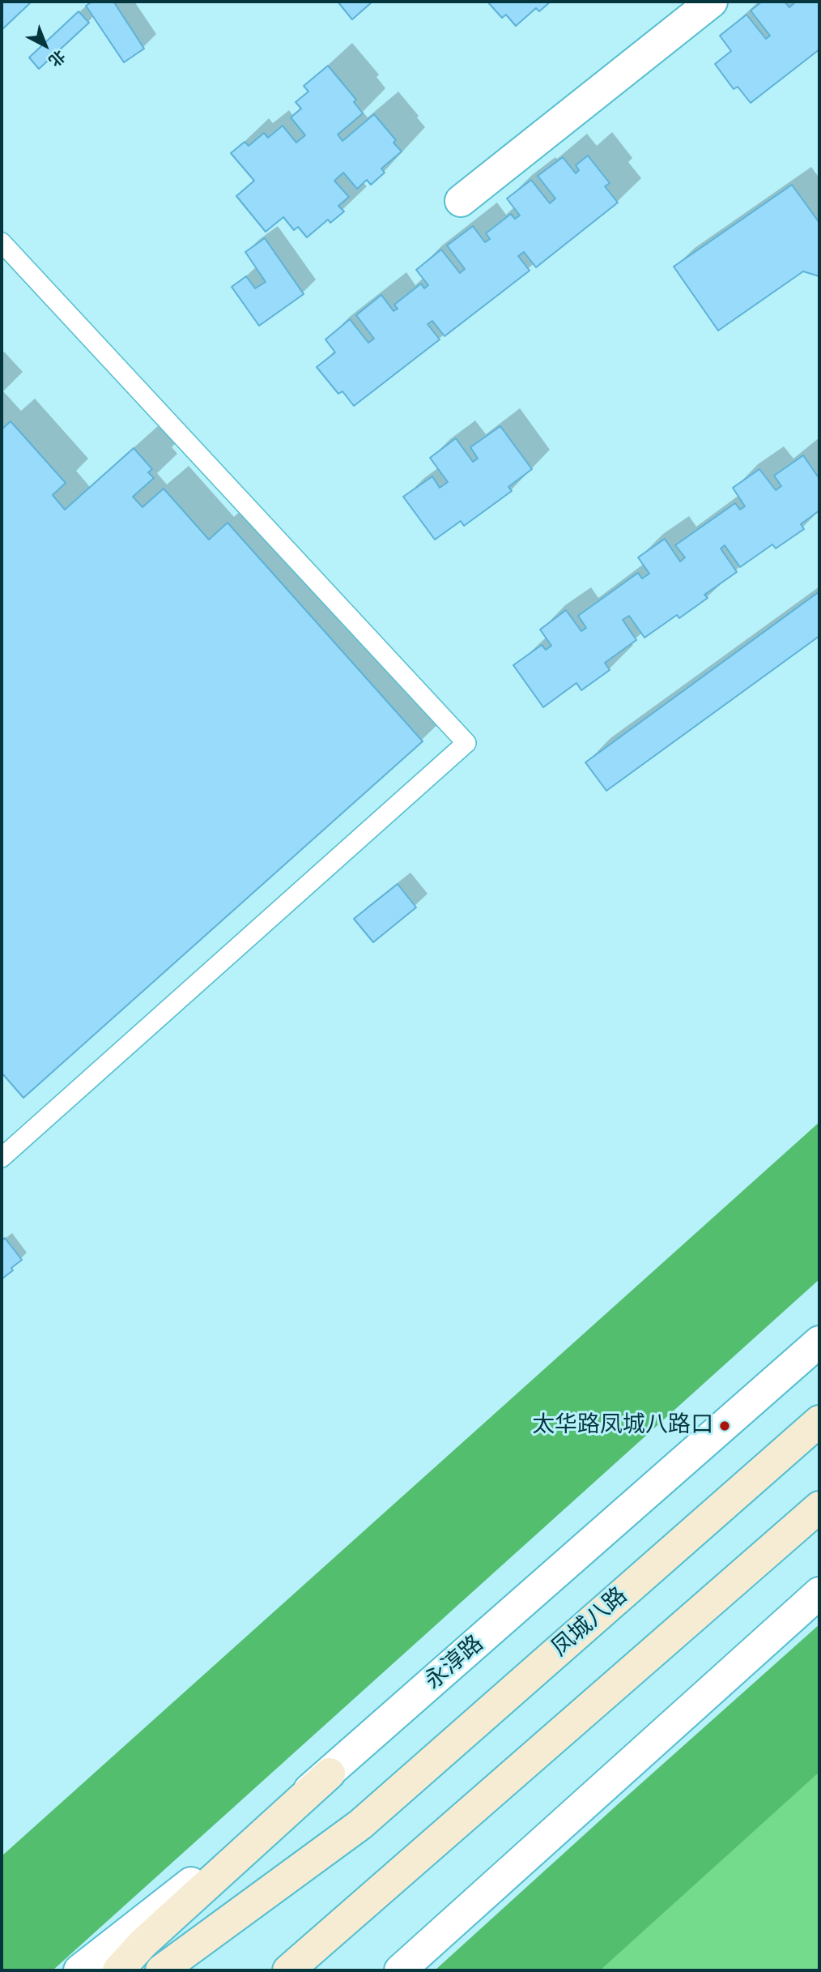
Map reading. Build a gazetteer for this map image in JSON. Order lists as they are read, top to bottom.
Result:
{
  "streets": {
    "main road": ["凤城八路"],
    "street": ["永淳路"]
  },
  "places": ["太华路凤城八路口"],
  "north": "bottom right"
}
